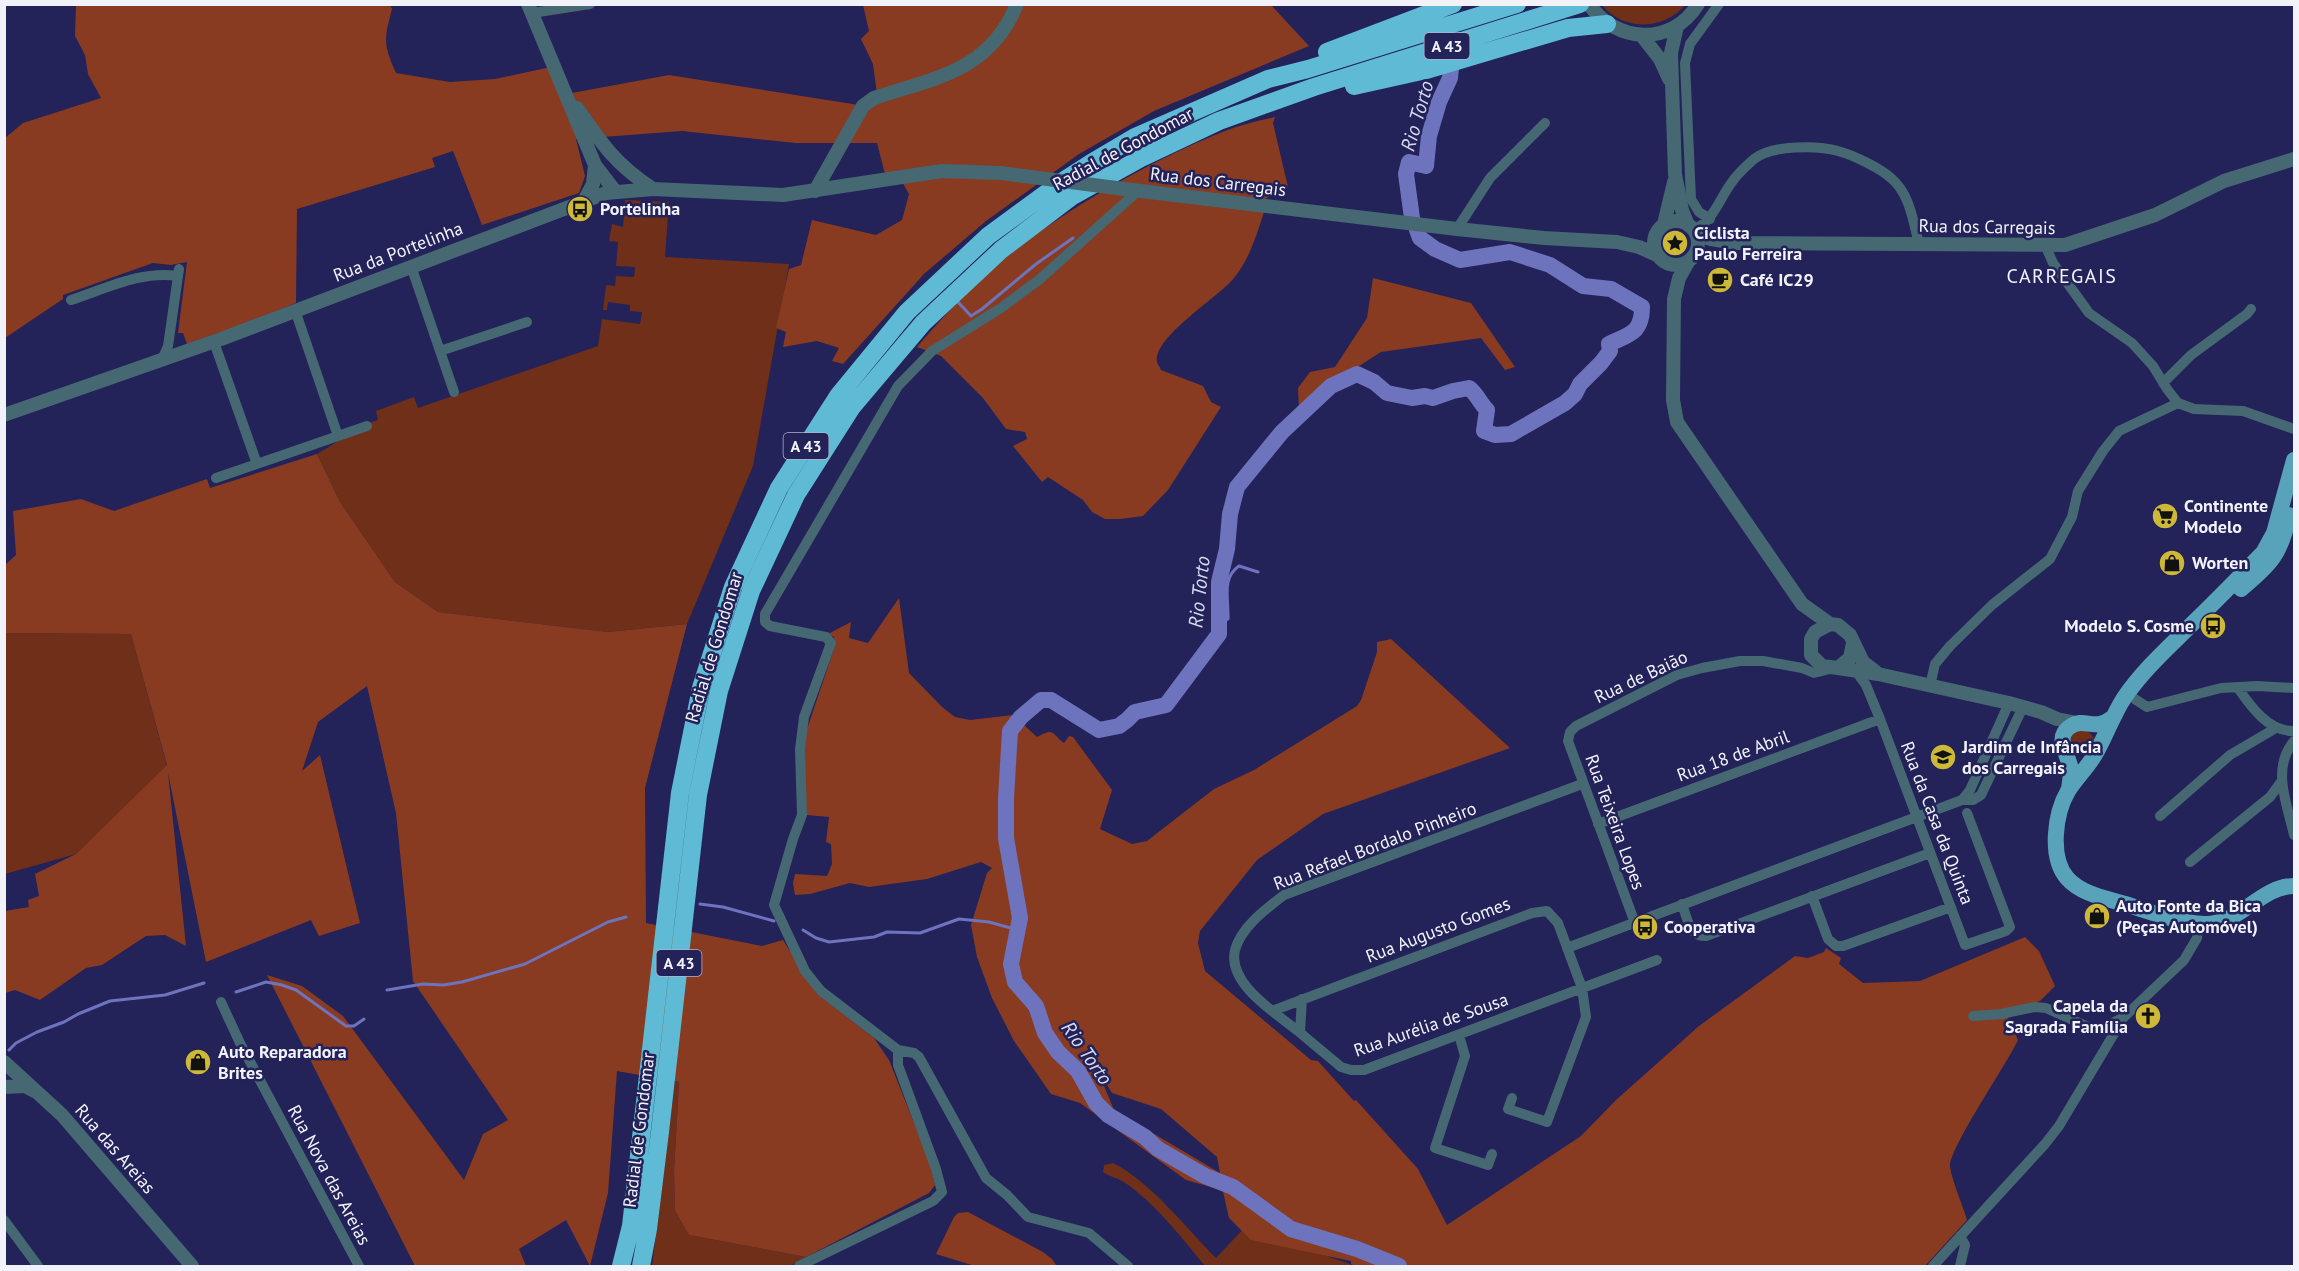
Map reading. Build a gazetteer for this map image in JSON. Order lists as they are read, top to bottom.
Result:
{
  "streets": {
    "highway": ["A 43", "Radial de Gondomar"],
    "street": [
      "Rua dos Carregais",
      "Rua da Portelinha",
      "Rua de Baião",
      "Rua 18 de Abril",
      "Rua Teixeira Lopes",
      "Rua da Casa da Quinta",
      "Rua Refael Bordalo Pinheiro",
      "Rua Augusto Gomes",
      "Rua Aurélia de Sousa",
      "Rua das Areias",
      "Rua Nova das Areias"
    ]
  },
  "crossings": [
    ["A 43", "Radial de Gondomar"],
    ["Rua dos Carregais", "Rua da Portelinha"],
    ["Rua de Baião", "Rua Teixeira Lopes"],
    ["Rua 18 de Abril", "Rua Teixeira Lopes"],
    ["Rua 18 de Abril", "Rua da Casa da Quinta"],
    ["Rua Teixeira Lopes", "Rua Refael Bordalo Pinheiro"],
    ["Rua Refael Bordalo Pinheiro", "Rua Augusto Gomes"],
    ["Rua Refael Bordalo Pinheiro", "Rua Aurélia de Sousa"]
  ],
  "districts": ["CARREGAIS"],
  "water": ["Rio Torto"],
  "places": {
    "bus stop": ["Portelinha", "Modelo S. Cosme", "Cooperativa"],
    "place": ["Ciclista Paulo Ferreira"],
    "cafe": ["Café IC29"],
    "supermarket": ["Continente Modelo"],
    "shop": ["Worten", "Auto Fonte da Bica (Peças Automóvel)", "Auto Reparadora Brites"],
    "school or university": ["Jardim de Infância dos Carregais"],
    "church": ["Capela da Sagrada Família"]
  }
}
